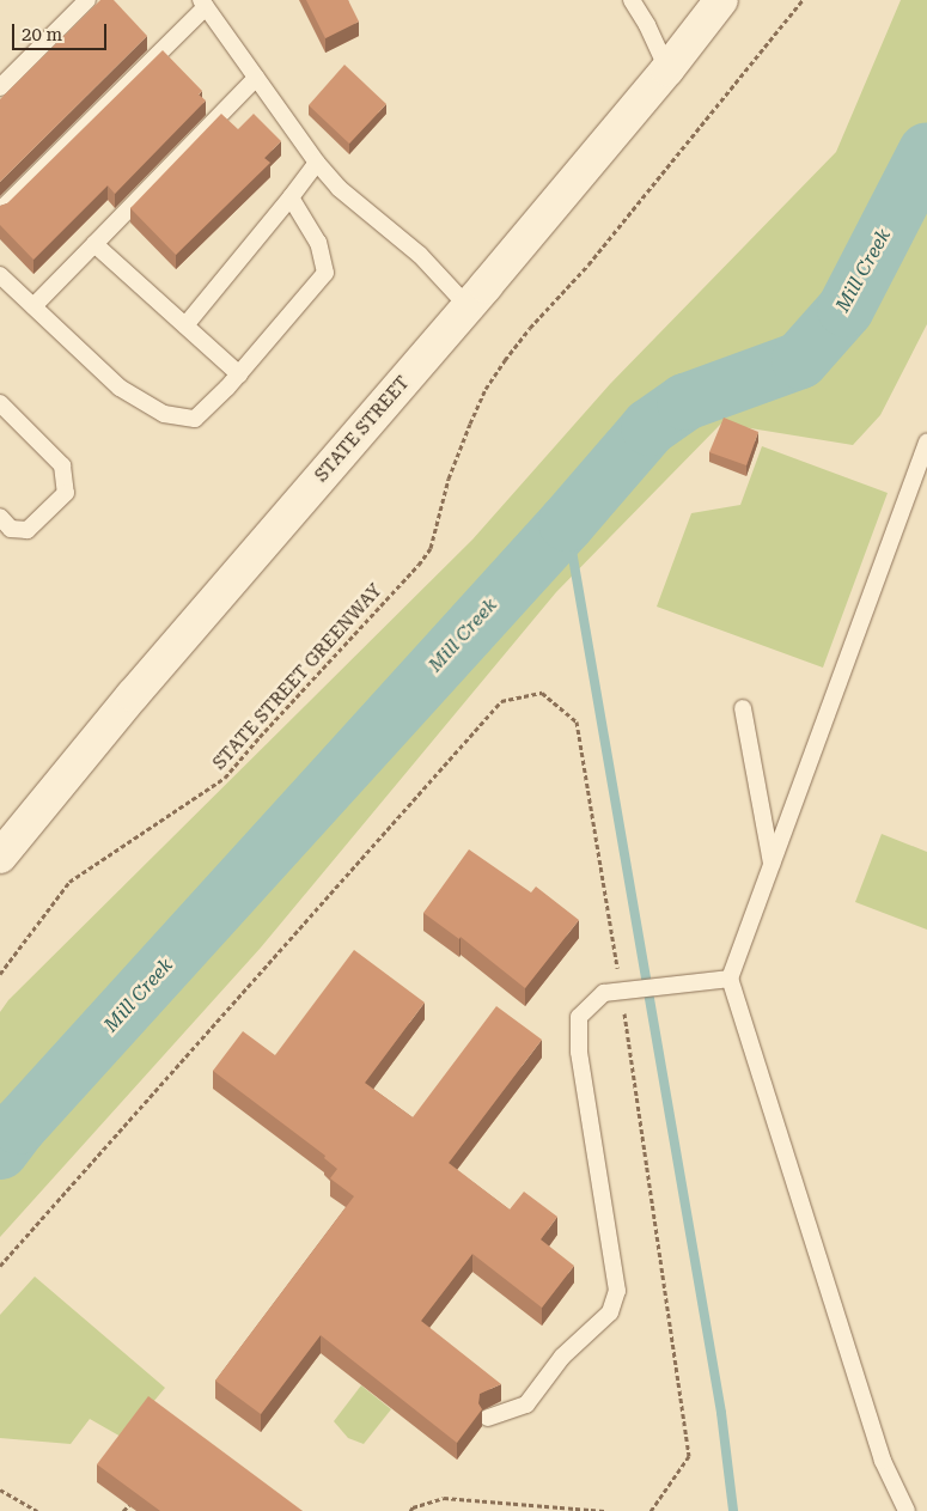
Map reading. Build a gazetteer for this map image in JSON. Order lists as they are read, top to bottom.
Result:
{
  "streets": {
    "main road": ["STATE STREET"],
    "path": ["STATE STREET GREENWAY"]
  },
  "water": ["Mill Creek"],
  "scale_bar": "20 m"
}
